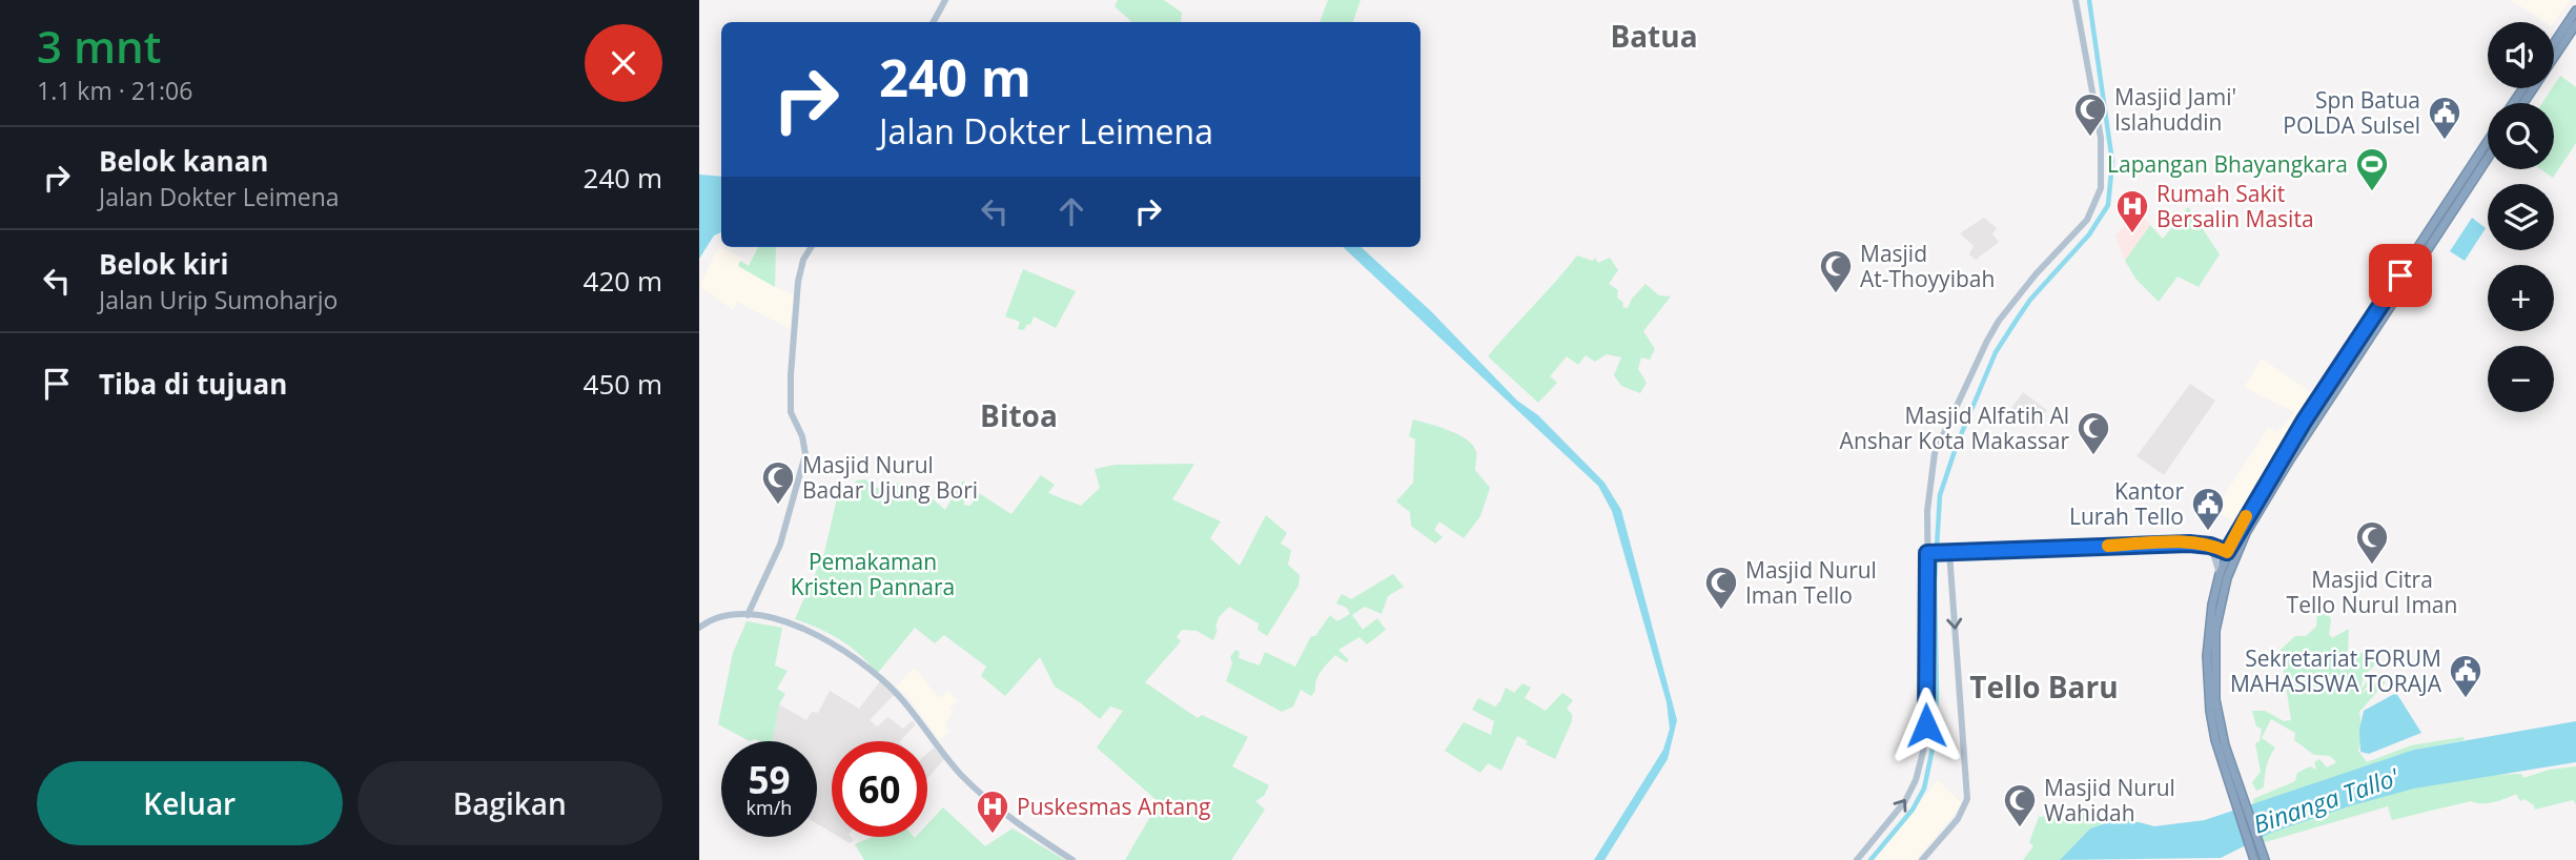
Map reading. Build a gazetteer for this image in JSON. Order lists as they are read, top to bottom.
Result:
{
  "districts": ["Batua", "Bitoa", "Tello Baru"],
  "water": ["Binanga Tallo'"],
  "parks": ["Pemakaman Kristen Pannara"],
  "places": {
    "mosque": [
      "Masjid Jami' Islahuddin",
      "Masjid At-Thoyyibah",
      "Masjid Alfatih Al Anshar Kota Makassar",
      "Masjid Nurul Badar Ujung Bori",
      "Masjid Citra Tello Nurul Iman",
      "Masjid Nurul Iman Tello",
      "Masjid Nurul Wahidah"
    ],
    "public building": ["Spn Batua POLDA Sulsel", "Kantor Lurah Tello", "Sekretariat FORUM MAHASISWA TORAJA"],
    "sports": ["Lapangan Bhayangkara"],
    "hospital": ["Rumah Sakit Bersalin Masita", "Puskesmas Antang"]
  },
  "page": {
    "heading": ["3 mnt", "1.1 km · 21:06"],
    "map_buttons": ["+", "−"],
    "turn": ["240 m", "Jalan Dokter Leimena"],
    "list": [
      {
        "name": "Belok kanan",
        "note": "Jalan Dokter Leimena",
        "value": "240 m"
      },
      {
        "name": "Belok kiri",
        "note": "Jalan Urip Sumoharjo",
        "value": "420 m"
      },
      {
        "name": "Tiba di tujuan",
        "value": "450 m"
      }
    ],
    "speed": "59 km/h",
    "limit": "60",
    "buttons": ["Keluar", "Bagikan"]
  }
}
